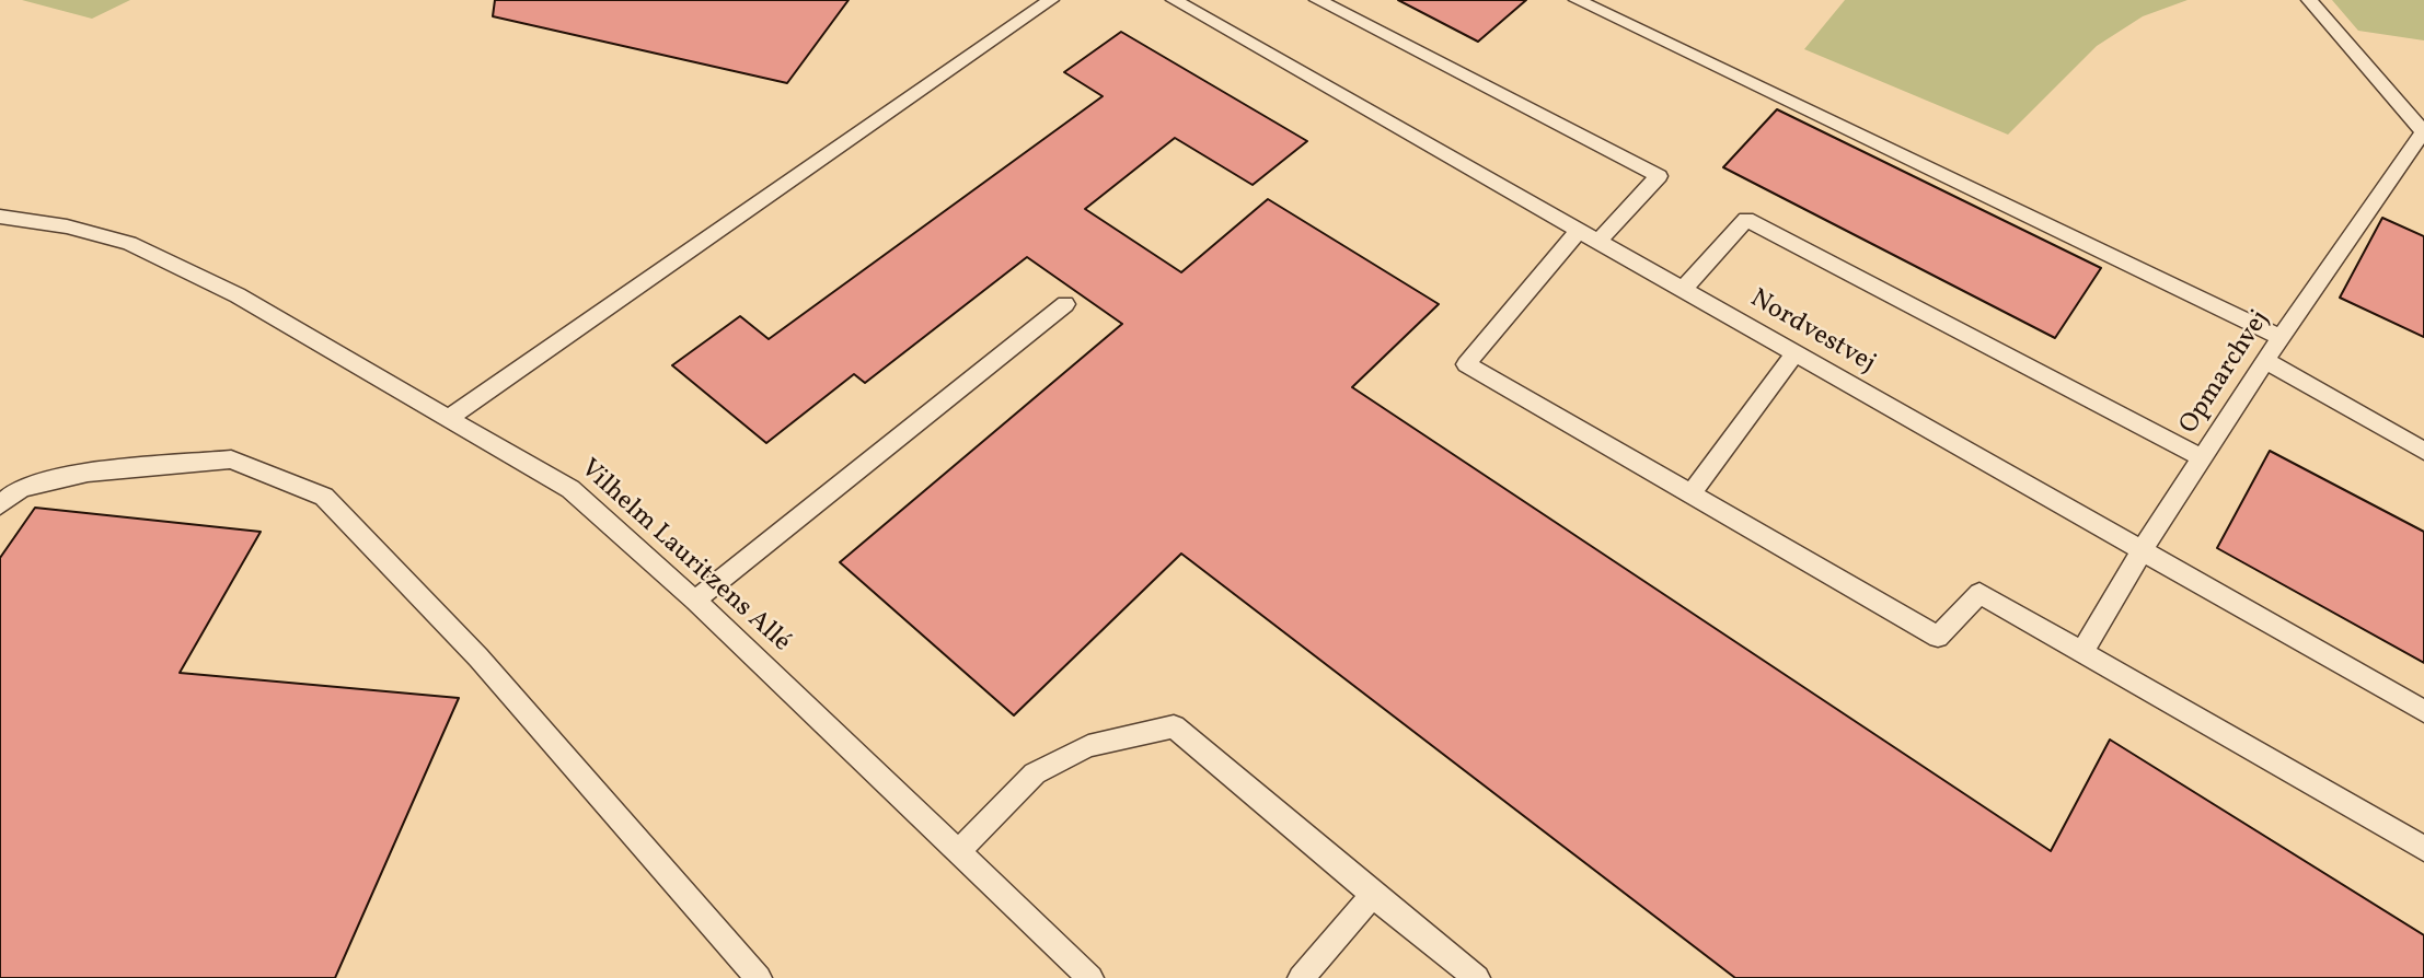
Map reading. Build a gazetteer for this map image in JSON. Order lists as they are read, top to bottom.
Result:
{
  "streets": {
    "lane": ["Nordvestvej", "Opmarchvej", "Vilhelm Lauritzens Allé"]
  },
  "crossings": [
    ["Nordvestvej", "Opmarchvej"]
  ]
}
